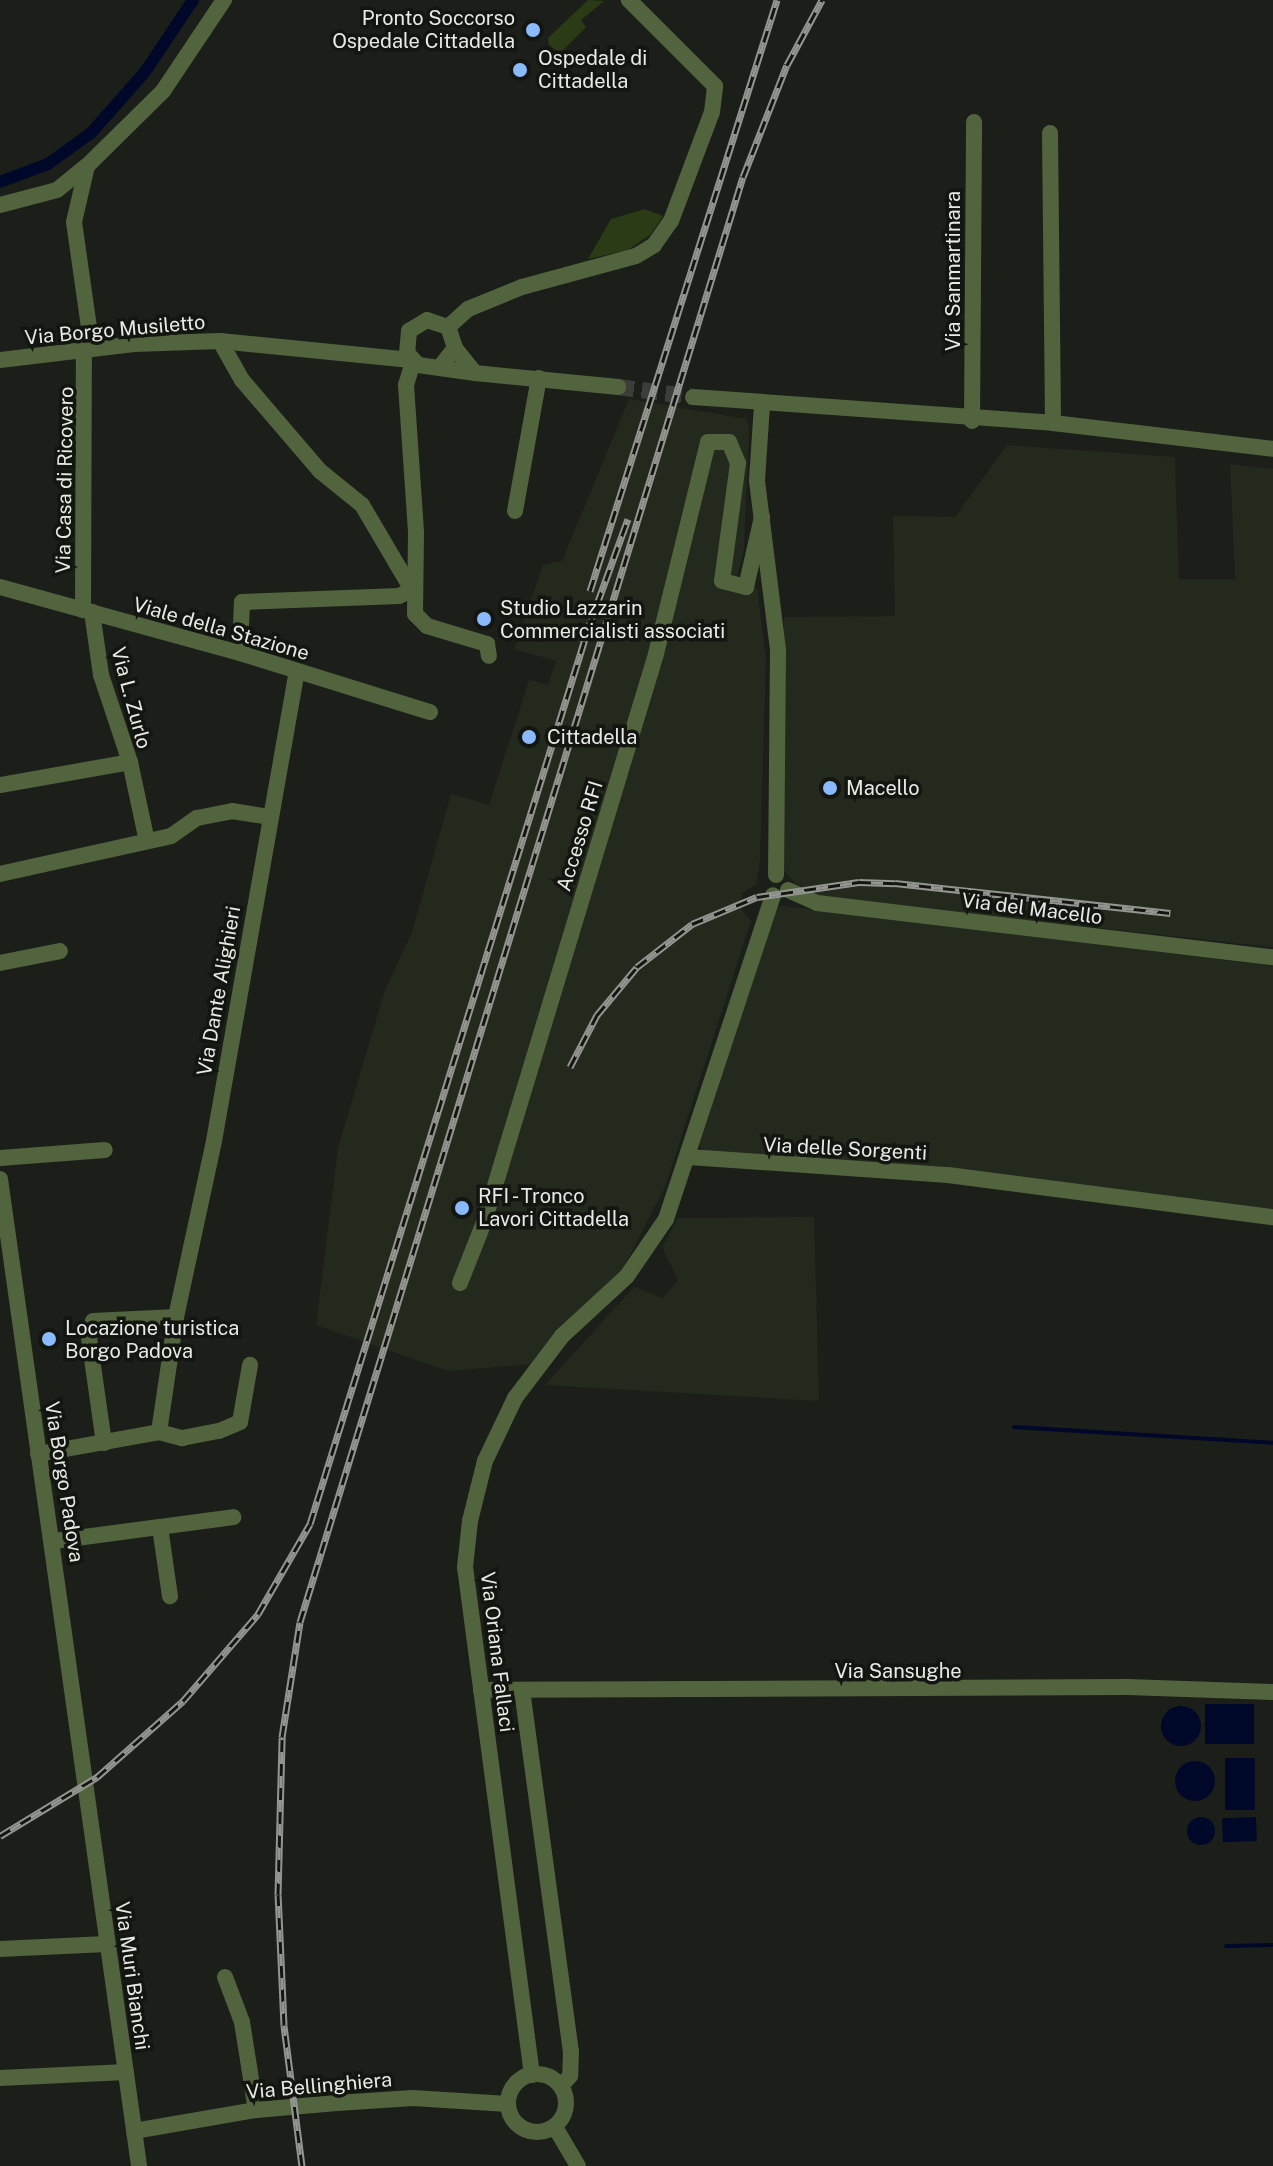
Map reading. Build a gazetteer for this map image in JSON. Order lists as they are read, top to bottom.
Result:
{
  "streets": {
    "street": [
      "Via Sanmartinara",
      "Via Borgo Musiletto",
      "Via Casa di Ricovero",
      "Viale della Stazione",
      "Via L. Zurlo",
      "Accesso RFI",
      "Via del Macello",
      "Via Dante Alighieri",
      "Via delle Sorgenti",
      "Via Borgo Padova",
      "Via Oriana Fallaci",
      "Via Sansughe",
      "Via Muri Bianchi",
      "Via Bellinghiera"
    ]
  },
  "crossings": [
    ["Via Borgo Musiletto", "Via Casa di Ricovero"],
    ["Via Casa di Ricovero", "Viale della Stazione"],
    ["Via Casa di Ricovero", "Via L. Zurlo"],
    ["Viale della Stazione", "Via L. Zurlo"],
    ["Viale della Stazione", "Via Dante Alighieri"],
    ["Via delle Sorgenti", "Via Oriana Fallaci"],
    ["Via Borgo Padova", "Via Muri Bianchi"],
    ["Via Oriana Fallaci", "Via Sansughe"],
    ["Via Oriana Fallaci", "Via Bellinghiera"],
    ["Via Muri Bianchi", "Via Bellinghiera"]
  ],
  "places": [
    "Pronto Soccorso Ospedale Cittadella",
    "Ospedale di Cittadella",
    "Studio Lazzarin Commercialisti associati",
    "Cittadella",
    "Macello",
    "RFI - Tronco Lavori Cittadella",
    "Locazione turistica Borgo Padova"
  ]
}
